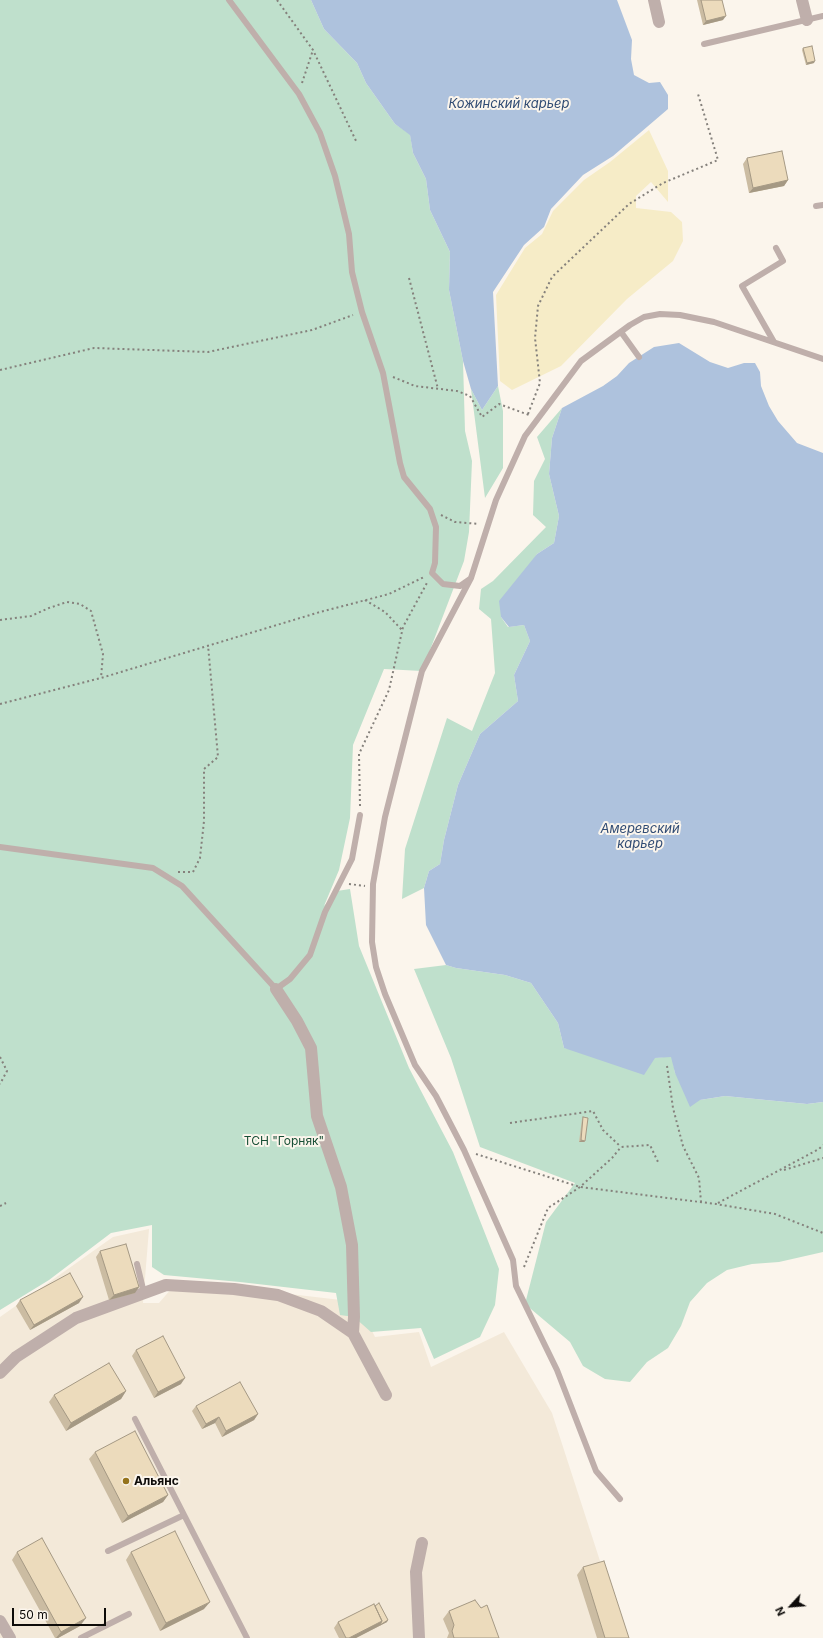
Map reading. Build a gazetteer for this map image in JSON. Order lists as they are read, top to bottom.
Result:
{
  "water": ["Кожинский карьер", "Амеревский карьер"],
  "parks": ["ТСН \"Горняк\""],
  "places": ["Альянс"],
  "scale_bar": "50 m",
  "north": "bottom left"
}
